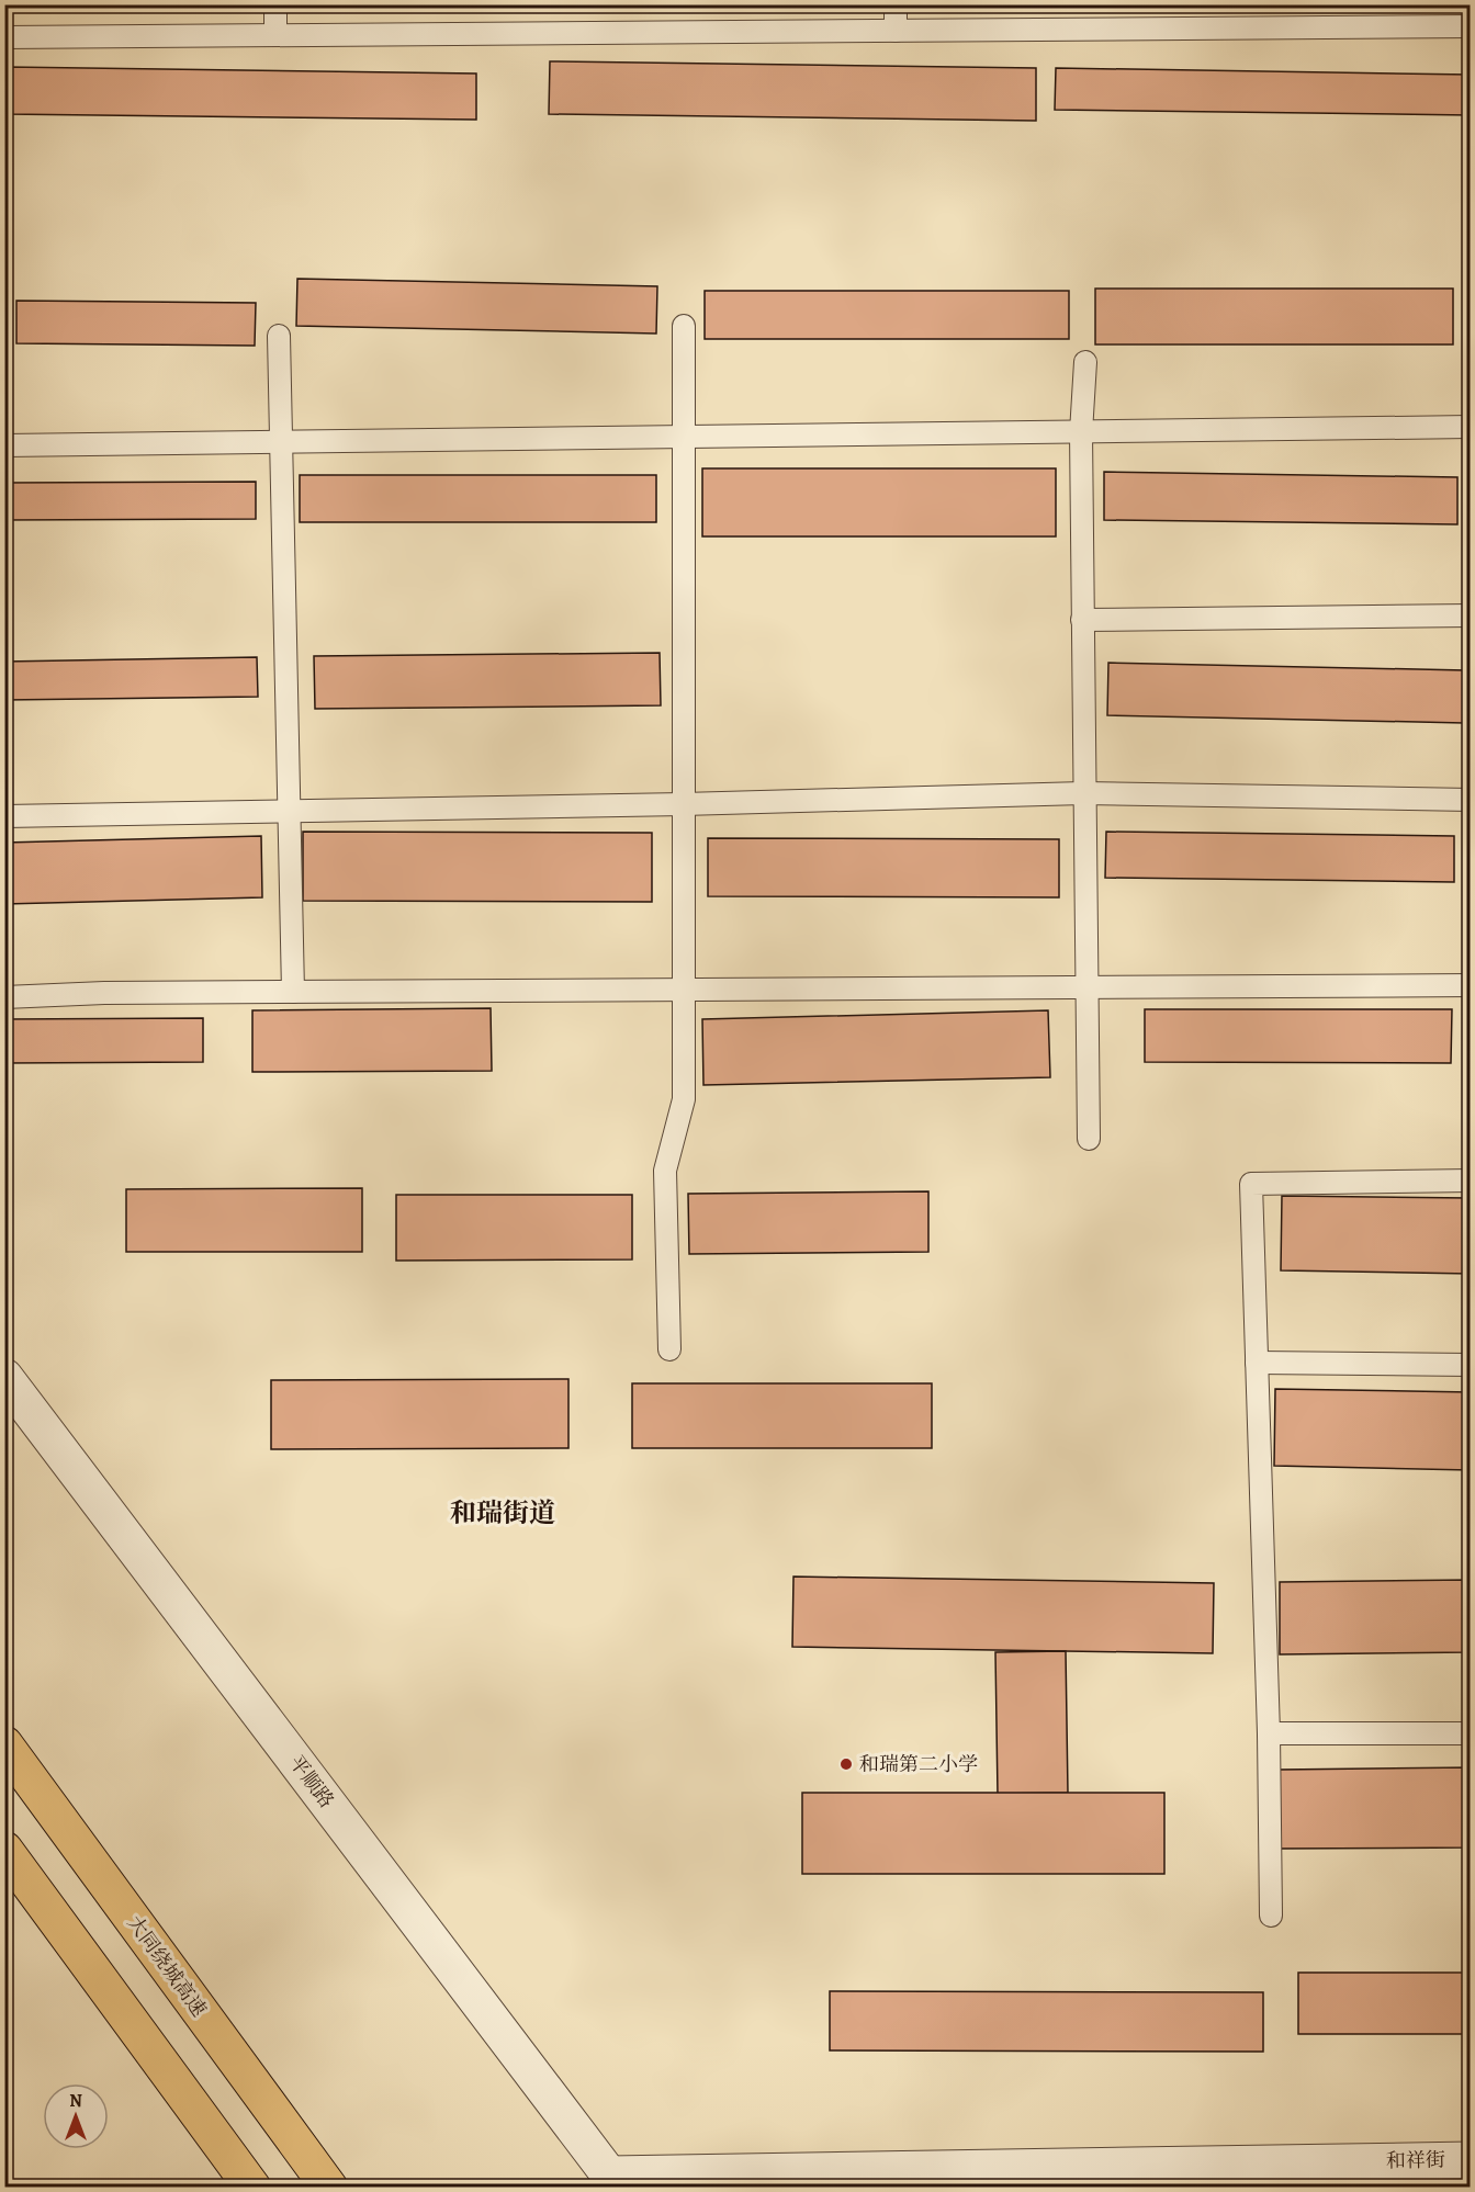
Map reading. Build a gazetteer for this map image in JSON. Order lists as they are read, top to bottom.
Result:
{
  "streets": {
    "highway": ["大同绕城高速"],
    "street": ["平顺路", "和祥街"]
  },
  "crossings": [
    ["平顺路", "和祥街"]
  ],
  "districts": ["和瑞街道"],
  "places": ["和瑞第二小学"],
  "north": "top"
}
